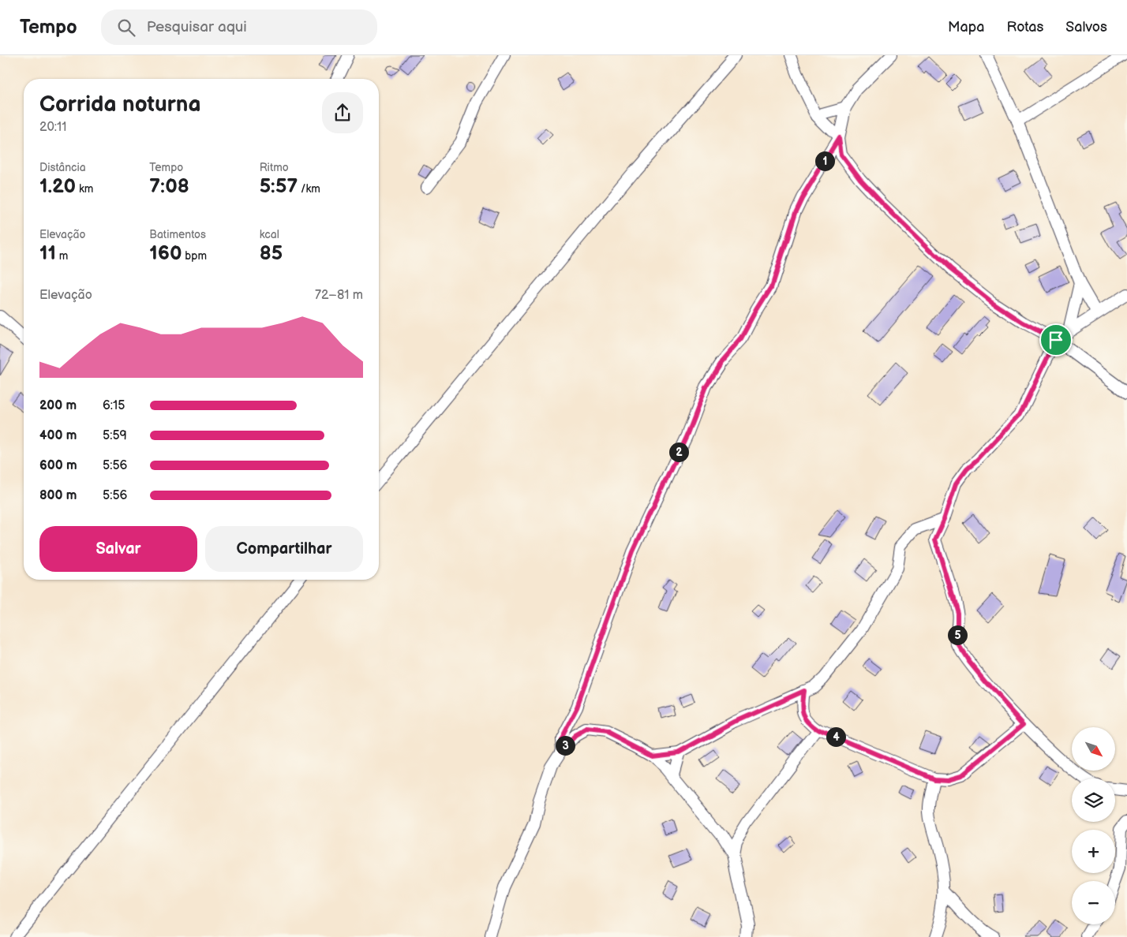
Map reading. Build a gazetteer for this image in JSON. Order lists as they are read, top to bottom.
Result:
{
  "north": "bottom right",
  "page": {
    "header": "Tempo",
    "search": "Pesquisar aqui",
    "nav": ["Mapa", "Rotas", "Salvos"],
    "heading": ["Corrida noturna", "20:11"],
    "stats": [
      ["Distância", "1.20 km"],
      ["Tempo", "7:08"],
      ["Ritmo", "5:57 /km"],
      ["Elevação", "11 m"],
      ["Batimentos", "160 bpm"],
      ["kcal", "85"]
    ],
    "pins": [
      "1",
      "2",
      "5",
      "4",
      "3"
    ],
    "chart": ["Elevação", "72–81 m"],
    "list": [
      {
        "name": "200 m",
        "note": "6:15"
      },
      {
        "name": "400 m",
        "note": "5:59"
      },
      {
        "name": "600 m",
        "note": "5:56"
      },
      {
        "name": "800 m",
        "note": "5:56"
      }
    ],
    "buttons": ["Salvar", "Compartilhar"],
    "map_buttons": ["+", "−"]
  }
}
